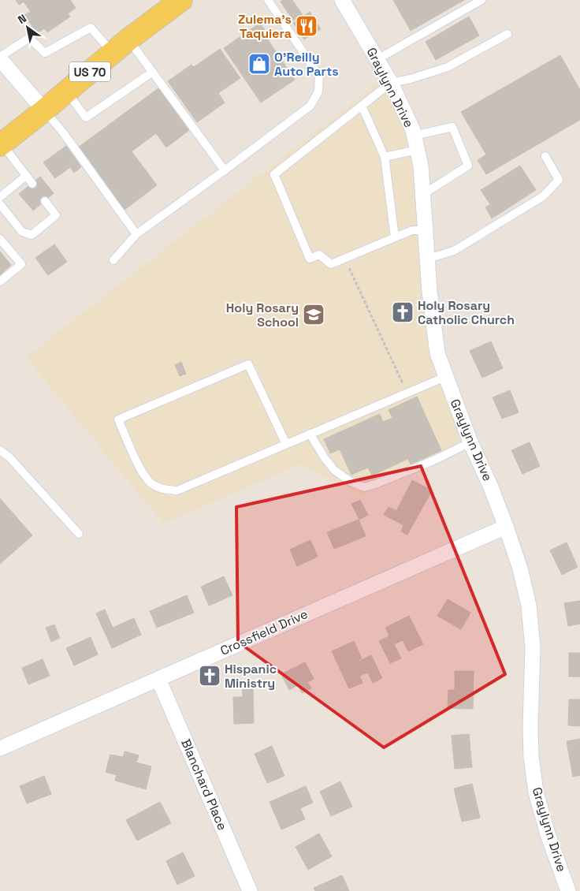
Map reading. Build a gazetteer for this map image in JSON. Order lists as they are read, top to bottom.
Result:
{
  "streets": {
    "main road": ["US 70"],
    "street": ["Graylynn Drive", "Crossfield Drive", "Blanchard Place"]
  },
  "crossings": [
    ["Graylynn Drive", "Crossfield Drive"],
    ["Crossfield Drive", "Blanchard Place"]
  ],
  "places": {
    "restaurant": ["Zulema's Taquiera"],
    "shop": ["O'Reilly Auto Parts"],
    "church": ["Holy Rosary Catholic Church", "Hispanic Ministry"],
    "school or university": ["Holy Rosary School"]
  },
  "north": "top left"
}
